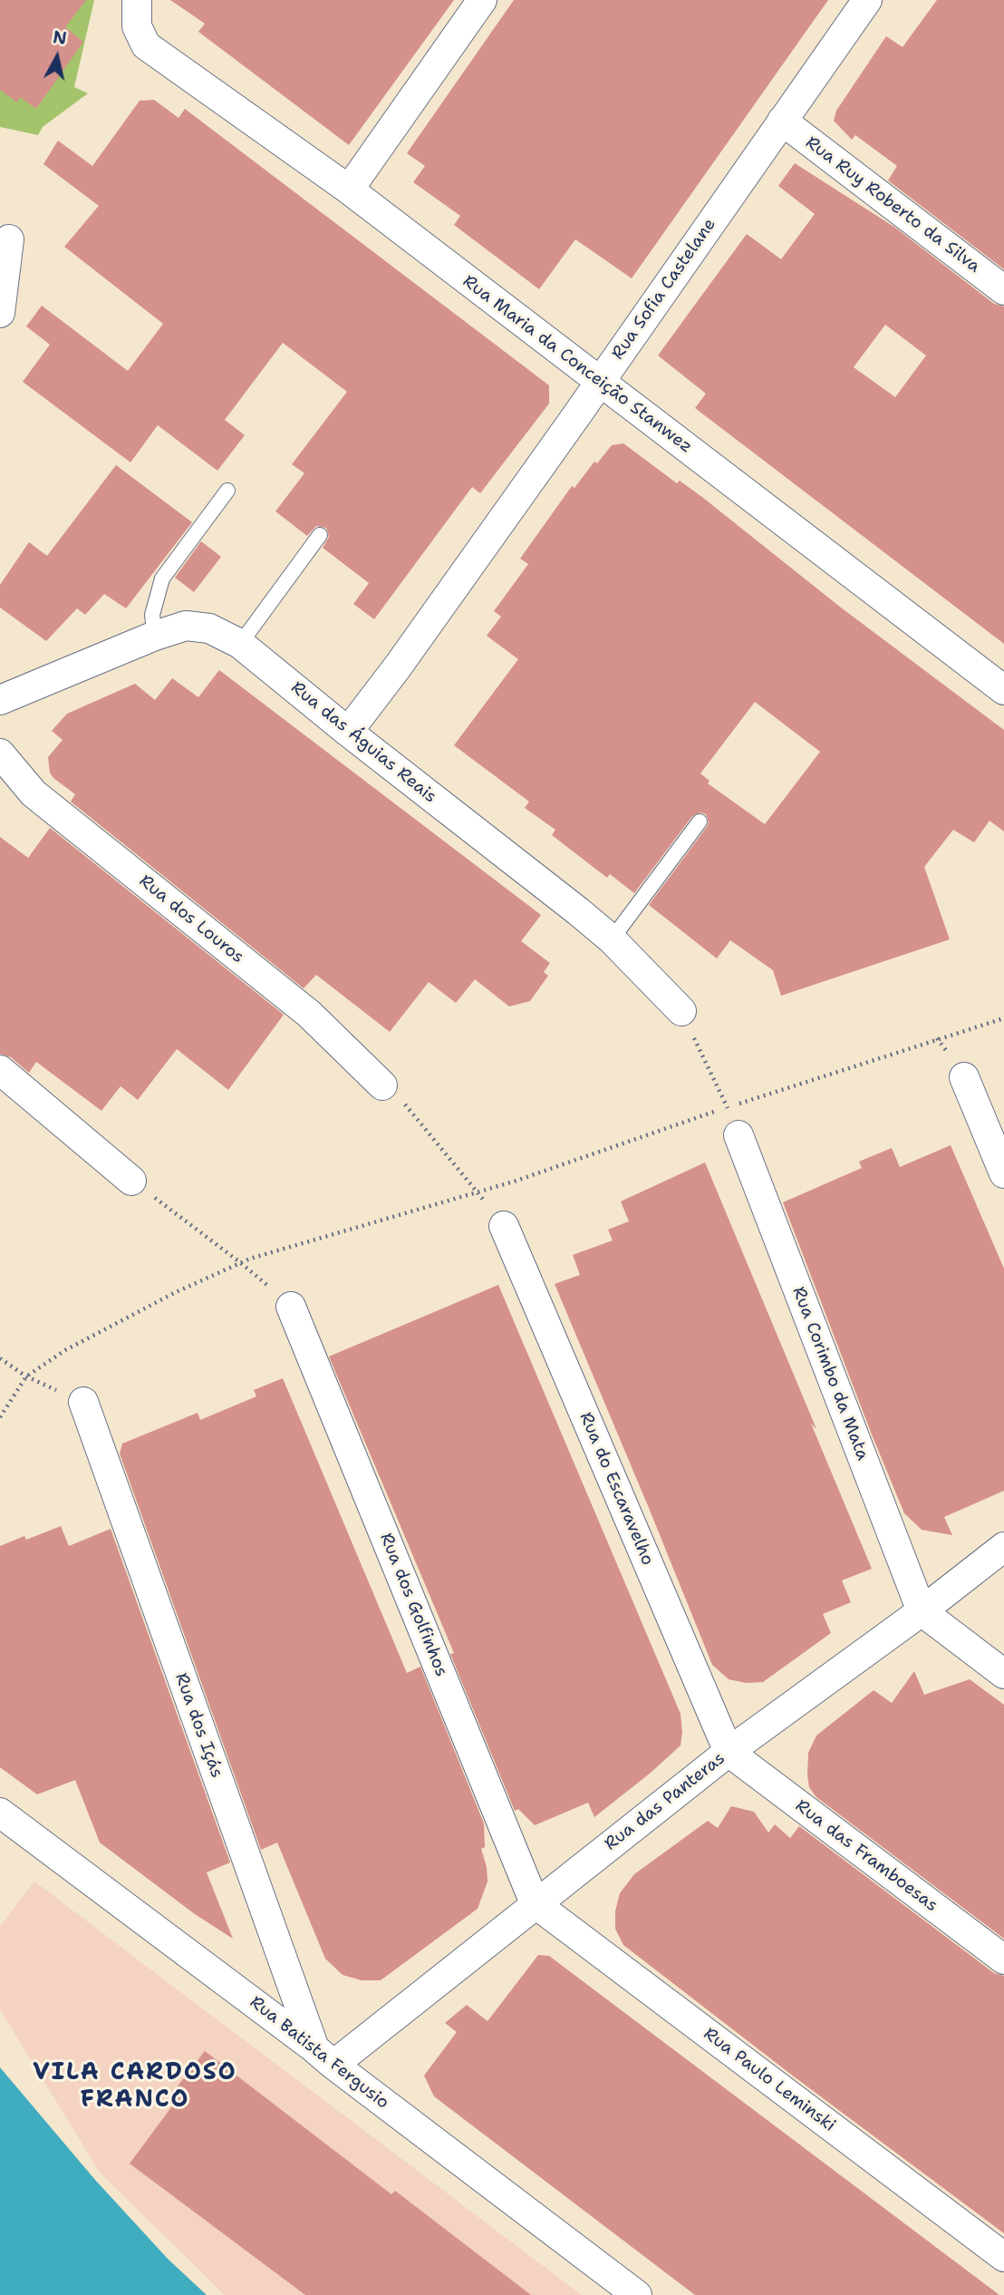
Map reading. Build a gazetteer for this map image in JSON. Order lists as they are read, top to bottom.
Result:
{
  "streets": {
    "street": [
      "Rua Ruy Roberto da Silva",
      "Rua Sofia Castelane",
      "Rua Maria da Conceição Stanwez",
      "Rua das Águias Reais",
      "Rua dos Louros",
      "Rua Corimbo da Mata",
      "Rua do Escaravelho",
      "Rua dos Golfinhos",
      "Rua dos Içás",
      "Rua das Panteras",
      "Rua das Framboesas",
      "Rua Batista Fergusio",
      "Rua Paulo Leminski"
    ]
  },
  "crossings": [
    ["Rua Ruy Roberto da Silva", "Rua Sofia Castelane"],
    ["Rua Sofia Castelane", "Rua Maria da Conceição Stanwez"],
    ["Rua Sofia Castelane", "Rua das Águias Reais"],
    ["Rua Corimbo da Mata", "Rua das Panteras"],
    ["Rua do Escaravelho", "Rua das Panteras"],
    ["Rua do Escaravelho", "Rua das Framboesas"],
    ["Rua dos Golfinhos", "Rua das Panteras"],
    ["Rua dos Golfinhos", "Rua Paulo Leminski"],
    ["Rua dos Içás", "Rua das Panteras"],
    ["Rua dos Içás", "Rua Batista Fergusio"],
    ["Rua das Panteras", "Rua das Framboesas"],
    ["Rua das Panteras", "Rua Batista Fergusio"],
    ["Rua das Panteras", "Rua Paulo Leminski"]
  ],
  "districts": ["VILA CARDOSO FRANCO"],
  "north": "top"
}
